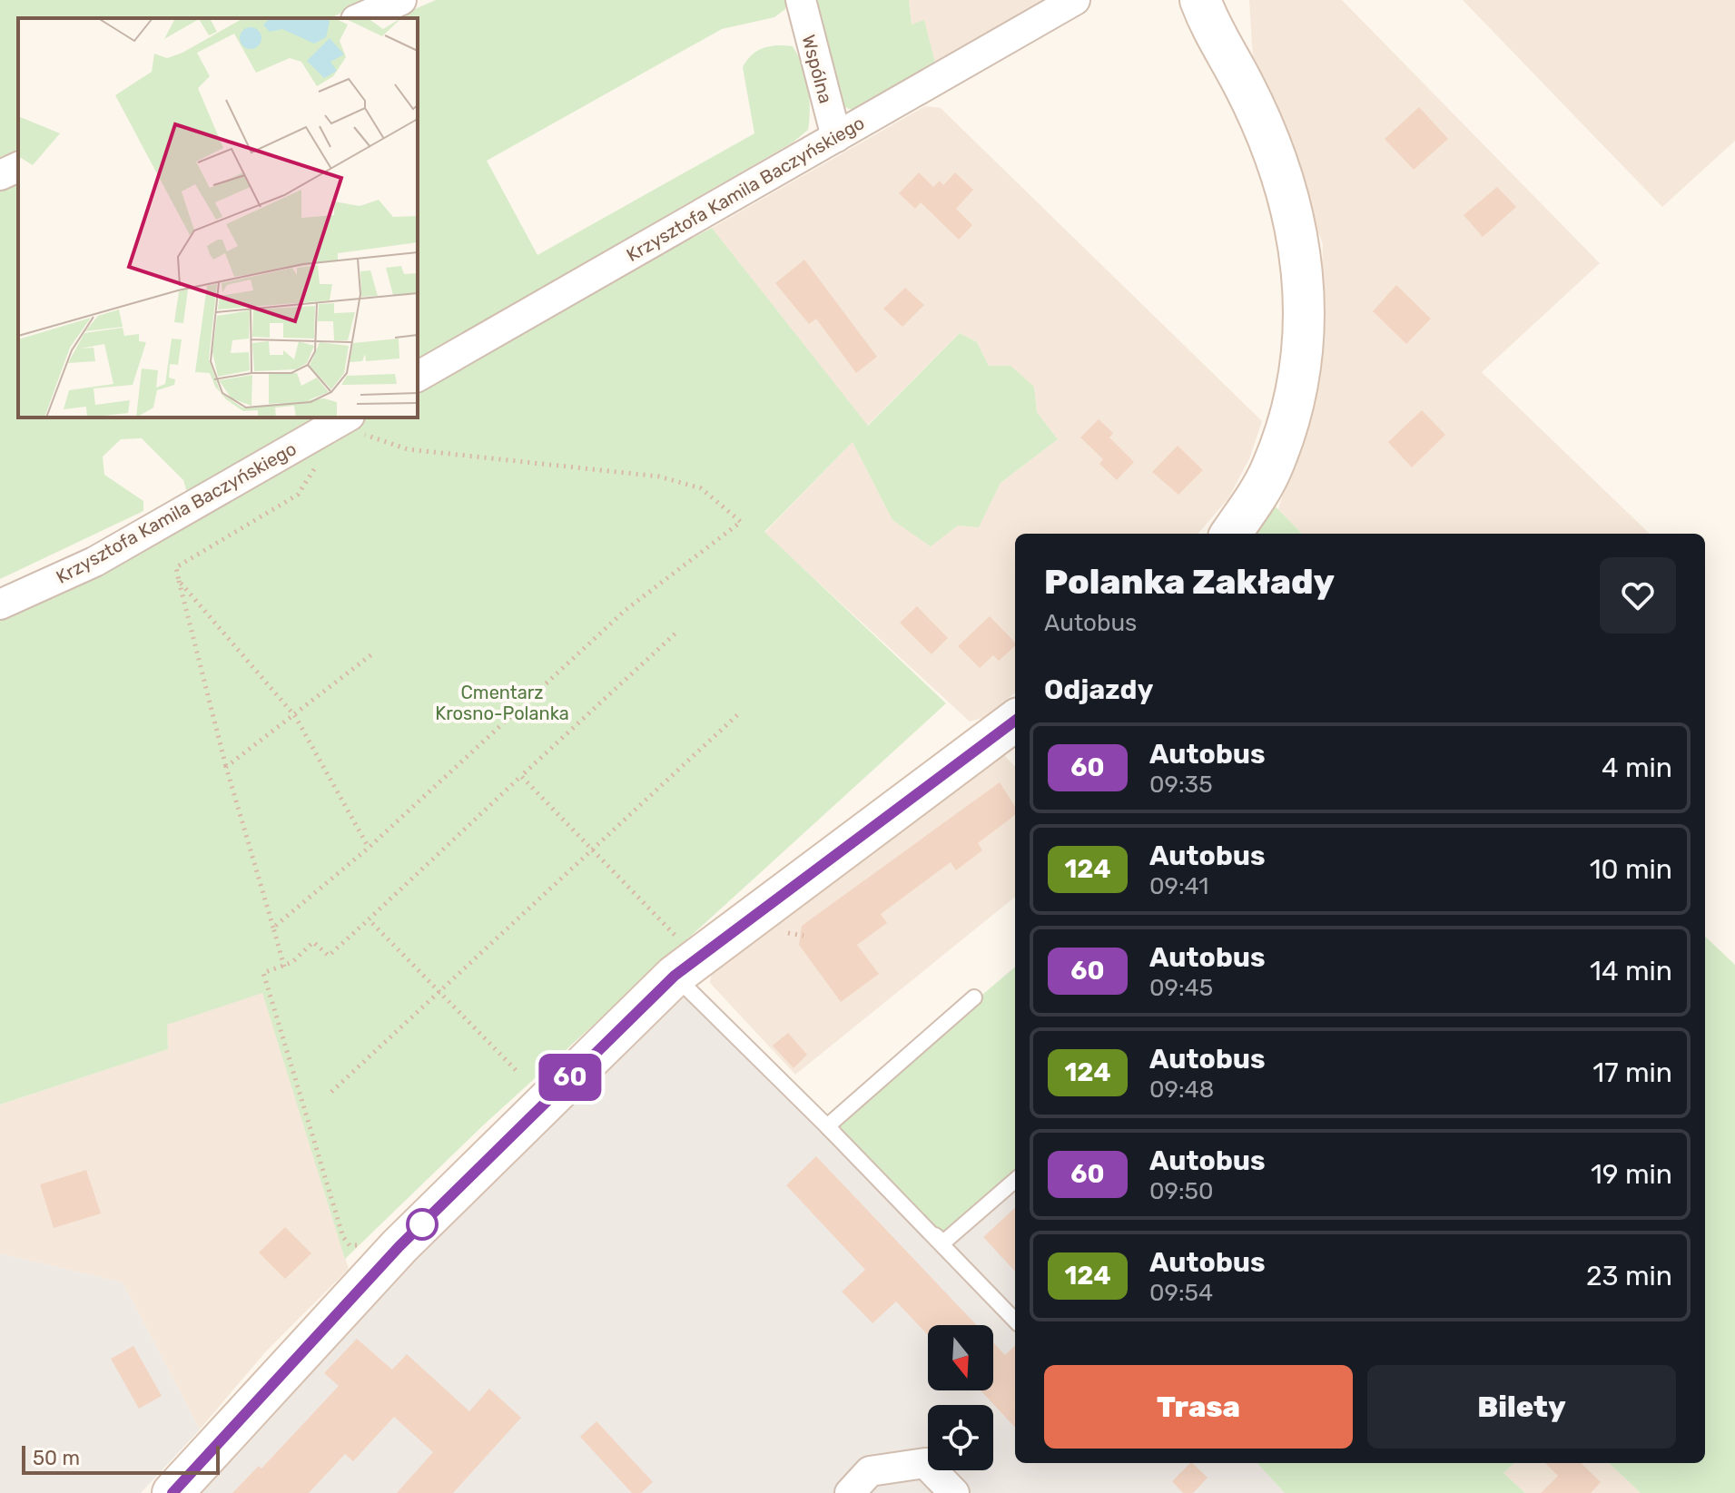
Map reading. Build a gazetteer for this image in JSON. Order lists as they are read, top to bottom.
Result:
{
  "streets": {
    "street": ["Wspólna", "Krzysztofa Kamila Baczyńskiego"]
  },
  "crossings": [
    ["Wspólna", "Krzysztofa Kamila Baczyńskiego"]
  ],
  "parks": ["Cmentarz Krosno-Polanka"],
  "lines": ["bus line 60"],
  "scale_bar": "50 m",
  "north": "bottom",
  "page": {
    "on_map": "60",
    "heading": [
      ["Polanka Zakłady", "Autobus"],
      "Odjazdy"
    ],
    "list": [
      {
        "mark": "60",
        "name": "Autobus",
        "note": "09:35",
        "value": "4 min"
      },
      {
        "mark": "124",
        "name": "Autobus",
        "note": "09:41",
        "value": "10 min"
      },
      {
        "mark": "60",
        "name": "Autobus",
        "note": "09:45",
        "value": "14 min"
      },
      {
        "mark": "124",
        "name": "Autobus",
        "note": "09:48",
        "value": "17 min"
      },
      {
        "mark": "60",
        "name": "Autobus",
        "note": "09:50",
        "value": "19 min"
      },
      {
        "mark": "124",
        "name": "Autobus",
        "note": "09:54",
        "value": "23 min"
      }
    ],
    "buttons": ["Trasa", "Bilety"],
    "scale": "50 m"
  }
}
